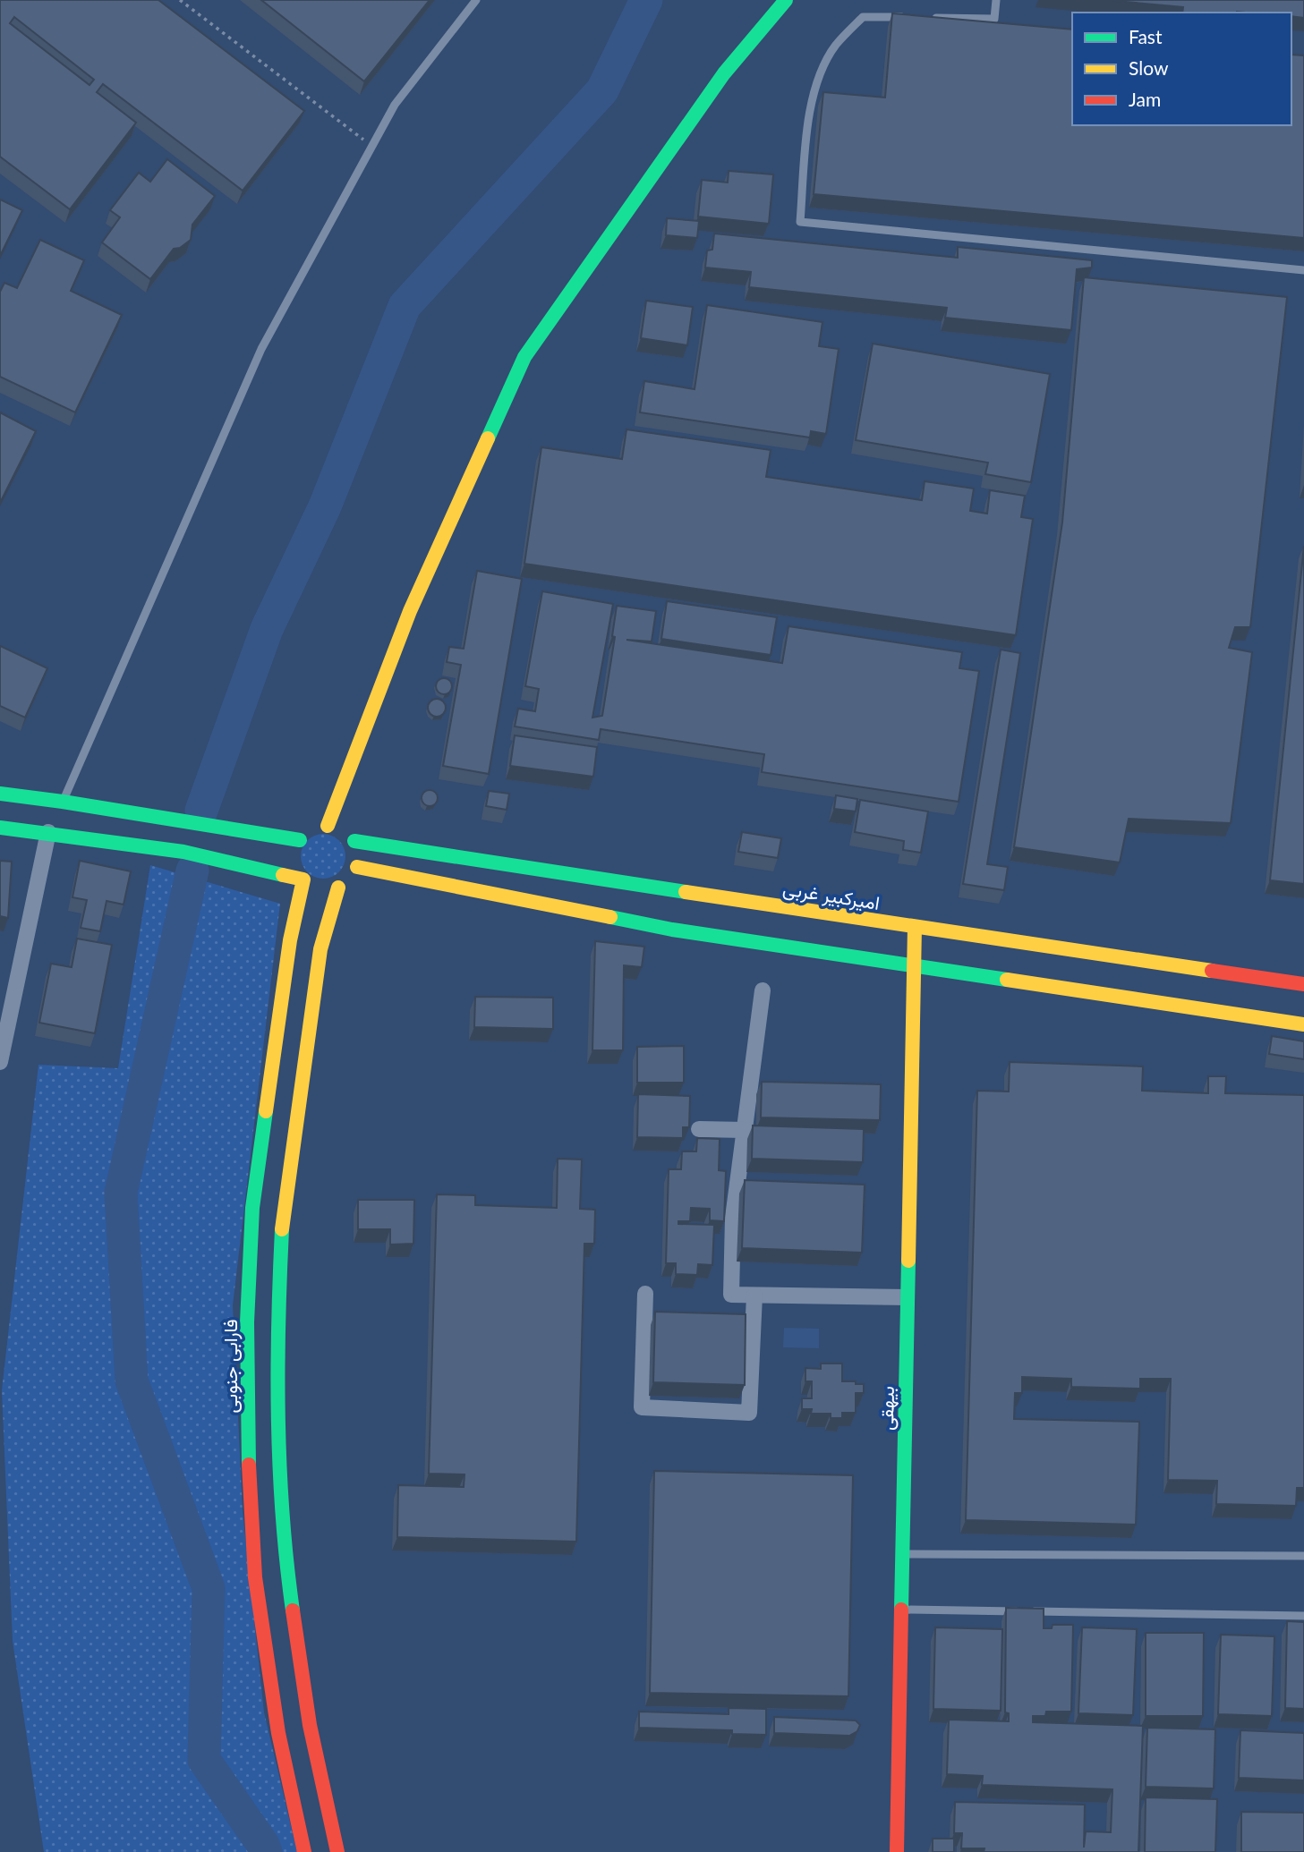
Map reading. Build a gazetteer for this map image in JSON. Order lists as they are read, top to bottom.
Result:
{
  "streets": {
    "street": ["امیرکبیر غربی", "فارابی جنوبی", "بیهقی"]
  },
  "crossings": [
    ["امیرکبیر غربی", "فارابی جنوبی"],
    ["امیرکبیر غربی", "بیهقی"]
  ],
  "legend": ["Fast", "Slow", "Jam"]
}
